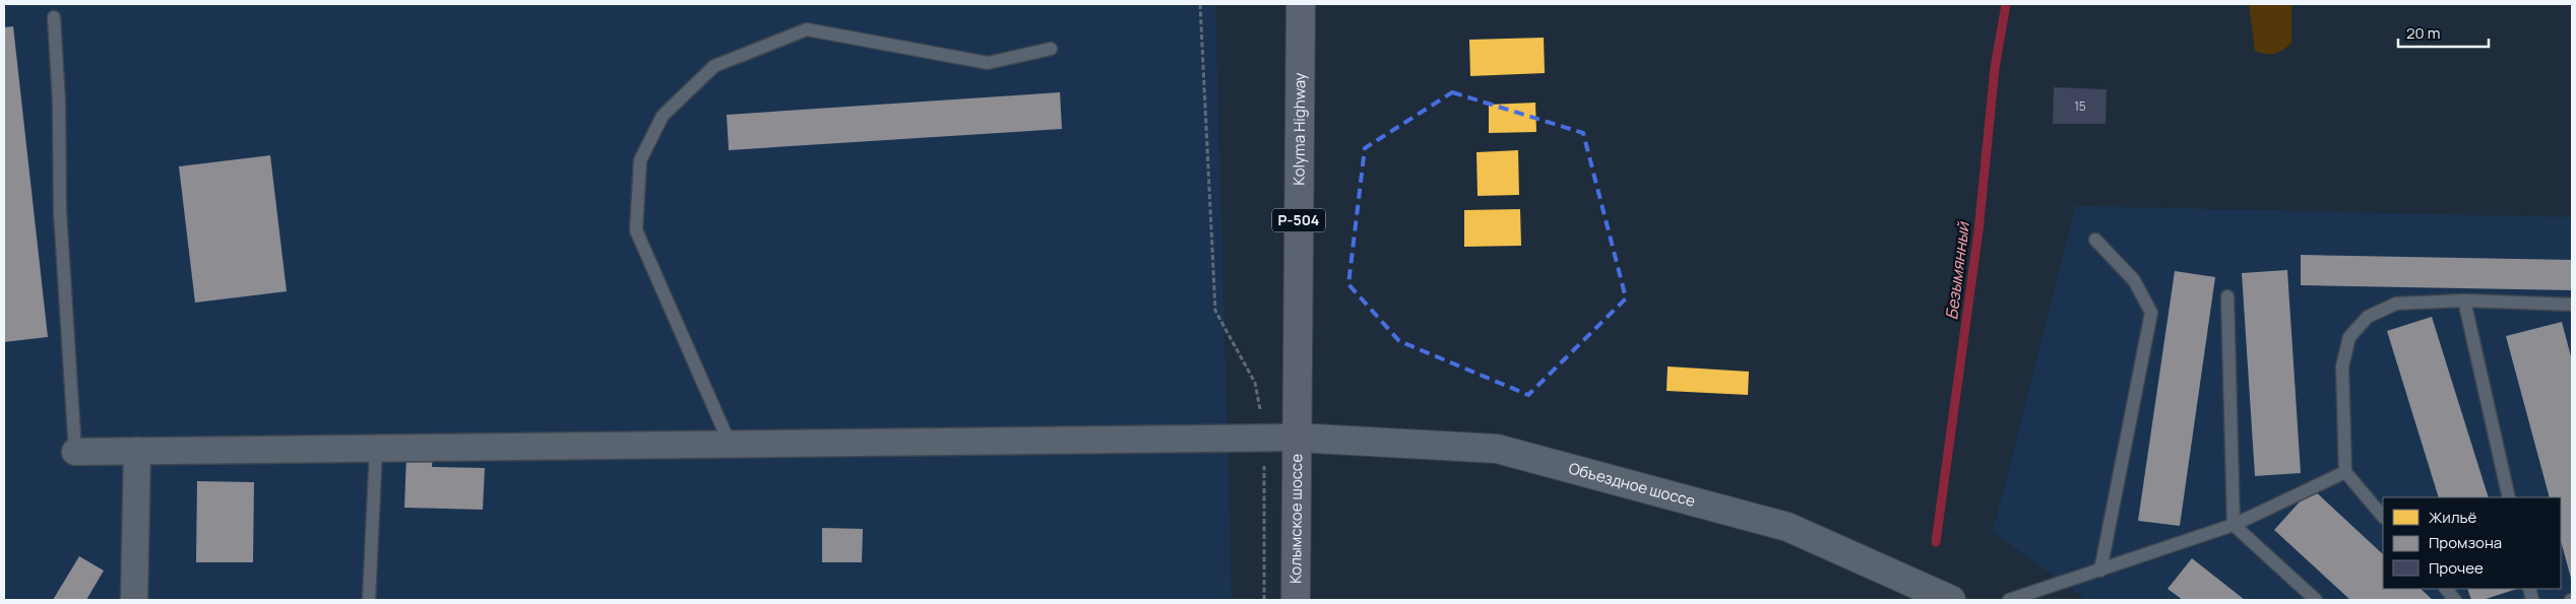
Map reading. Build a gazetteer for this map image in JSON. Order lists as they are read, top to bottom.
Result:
{
  "streets": {
    "highway": ["Kolyma Highway", "Р-504", "Колымское шоссе"],
    "street": ["Объездное шоссе"]
  },
  "crossings": [
    ["Kolyma Highway", "Объездное шоссе"],
    ["Kolyma Highway", "Колымское шоссе"],
    ["Объездное шоссе", "Колымское шоссе"]
  ],
  "water": ["Безымянный"],
  "house_numbers": ["15"],
  "legend": ["Жильё", "Промзона", "Прочее"],
  "scale_bar": "20 m"
}
